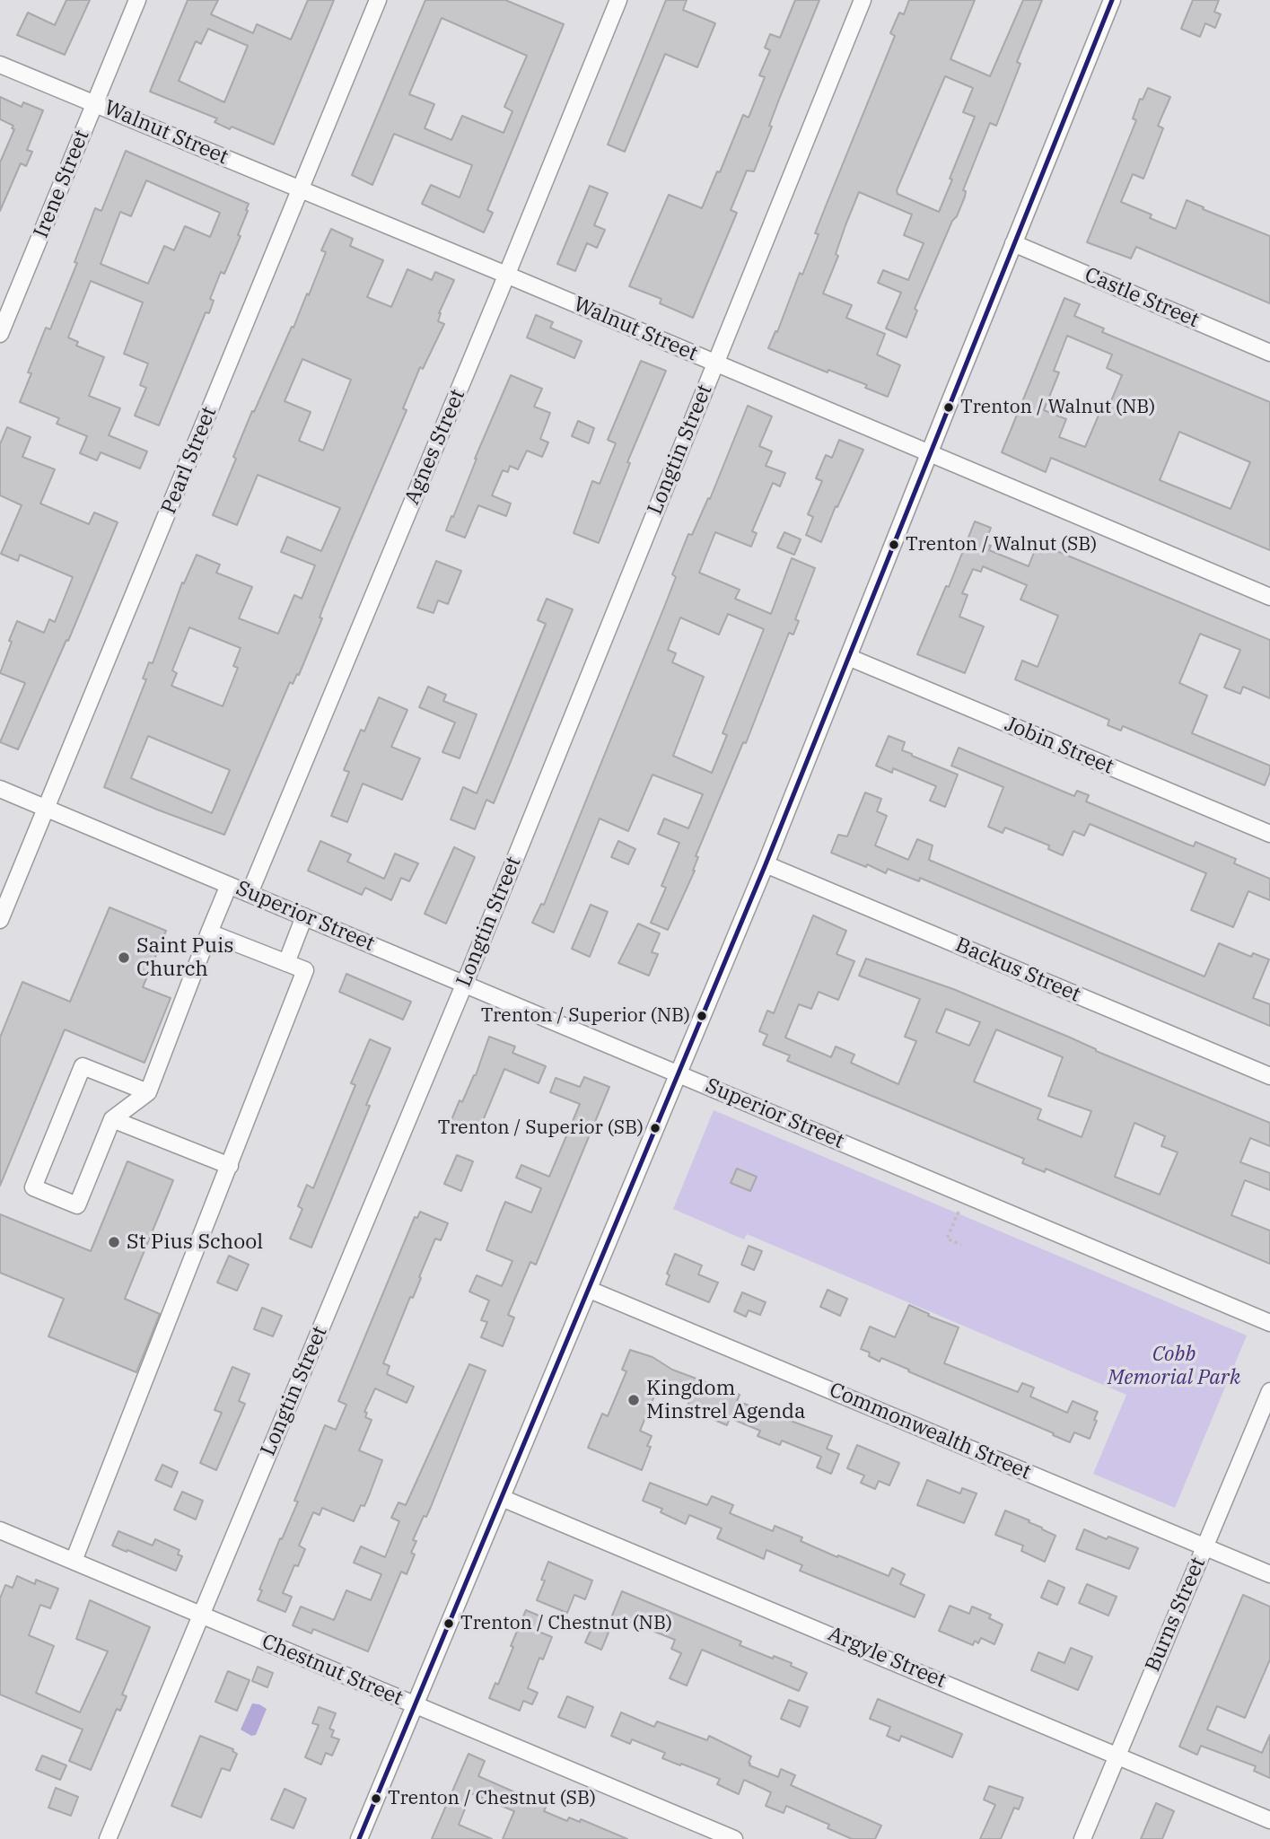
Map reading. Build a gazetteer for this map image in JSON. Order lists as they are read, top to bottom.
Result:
{
  "streets": {
    "street": [
      "Walnut Street",
      "Irene Street",
      "Castle Street",
      "Agnes Street",
      "Longtin Street",
      "Pearl Street",
      "Jobin Street",
      "Superior Street",
      "Backus Street",
      "Commonwealth Street",
      "Burns Street",
      "Argyle Street",
      "Chestnut Street"
    ]
  },
  "crossings": [
    ["Walnut Street", "Irene Street"],
    ["Walnut Street", "Agnes Street"],
    ["Walnut Street", "Longtin Street"],
    ["Walnut Street", "Pearl Street"],
    ["Agnes Street", "Superior Street"],
    ["Longtin Street", "Superior Street"],
    ["Longtin Street", "Chestnut Street"],
    ["Pearl Street", "Superior Street"],
    ["Commonwealth Street", "Burns Street"],
    ["Burns Street", "Argyle Street"]
  ],
  "parks": ["Cobb Memorial Park"],
  "places": [
    "Trenton / Walnut (NB)",
    "Trenton / Walnut (SB)",
    "Saint Puis Church",
    "Trenton / Superior (NB)",
    "Trenton / Superior (SB)",
    "St Pius School",
    "Kingdom Minstrel Agenda",
    "Trenton / Chestnut (NB)",
    "Trenton / Chestnut (SB)"
  ]
}
